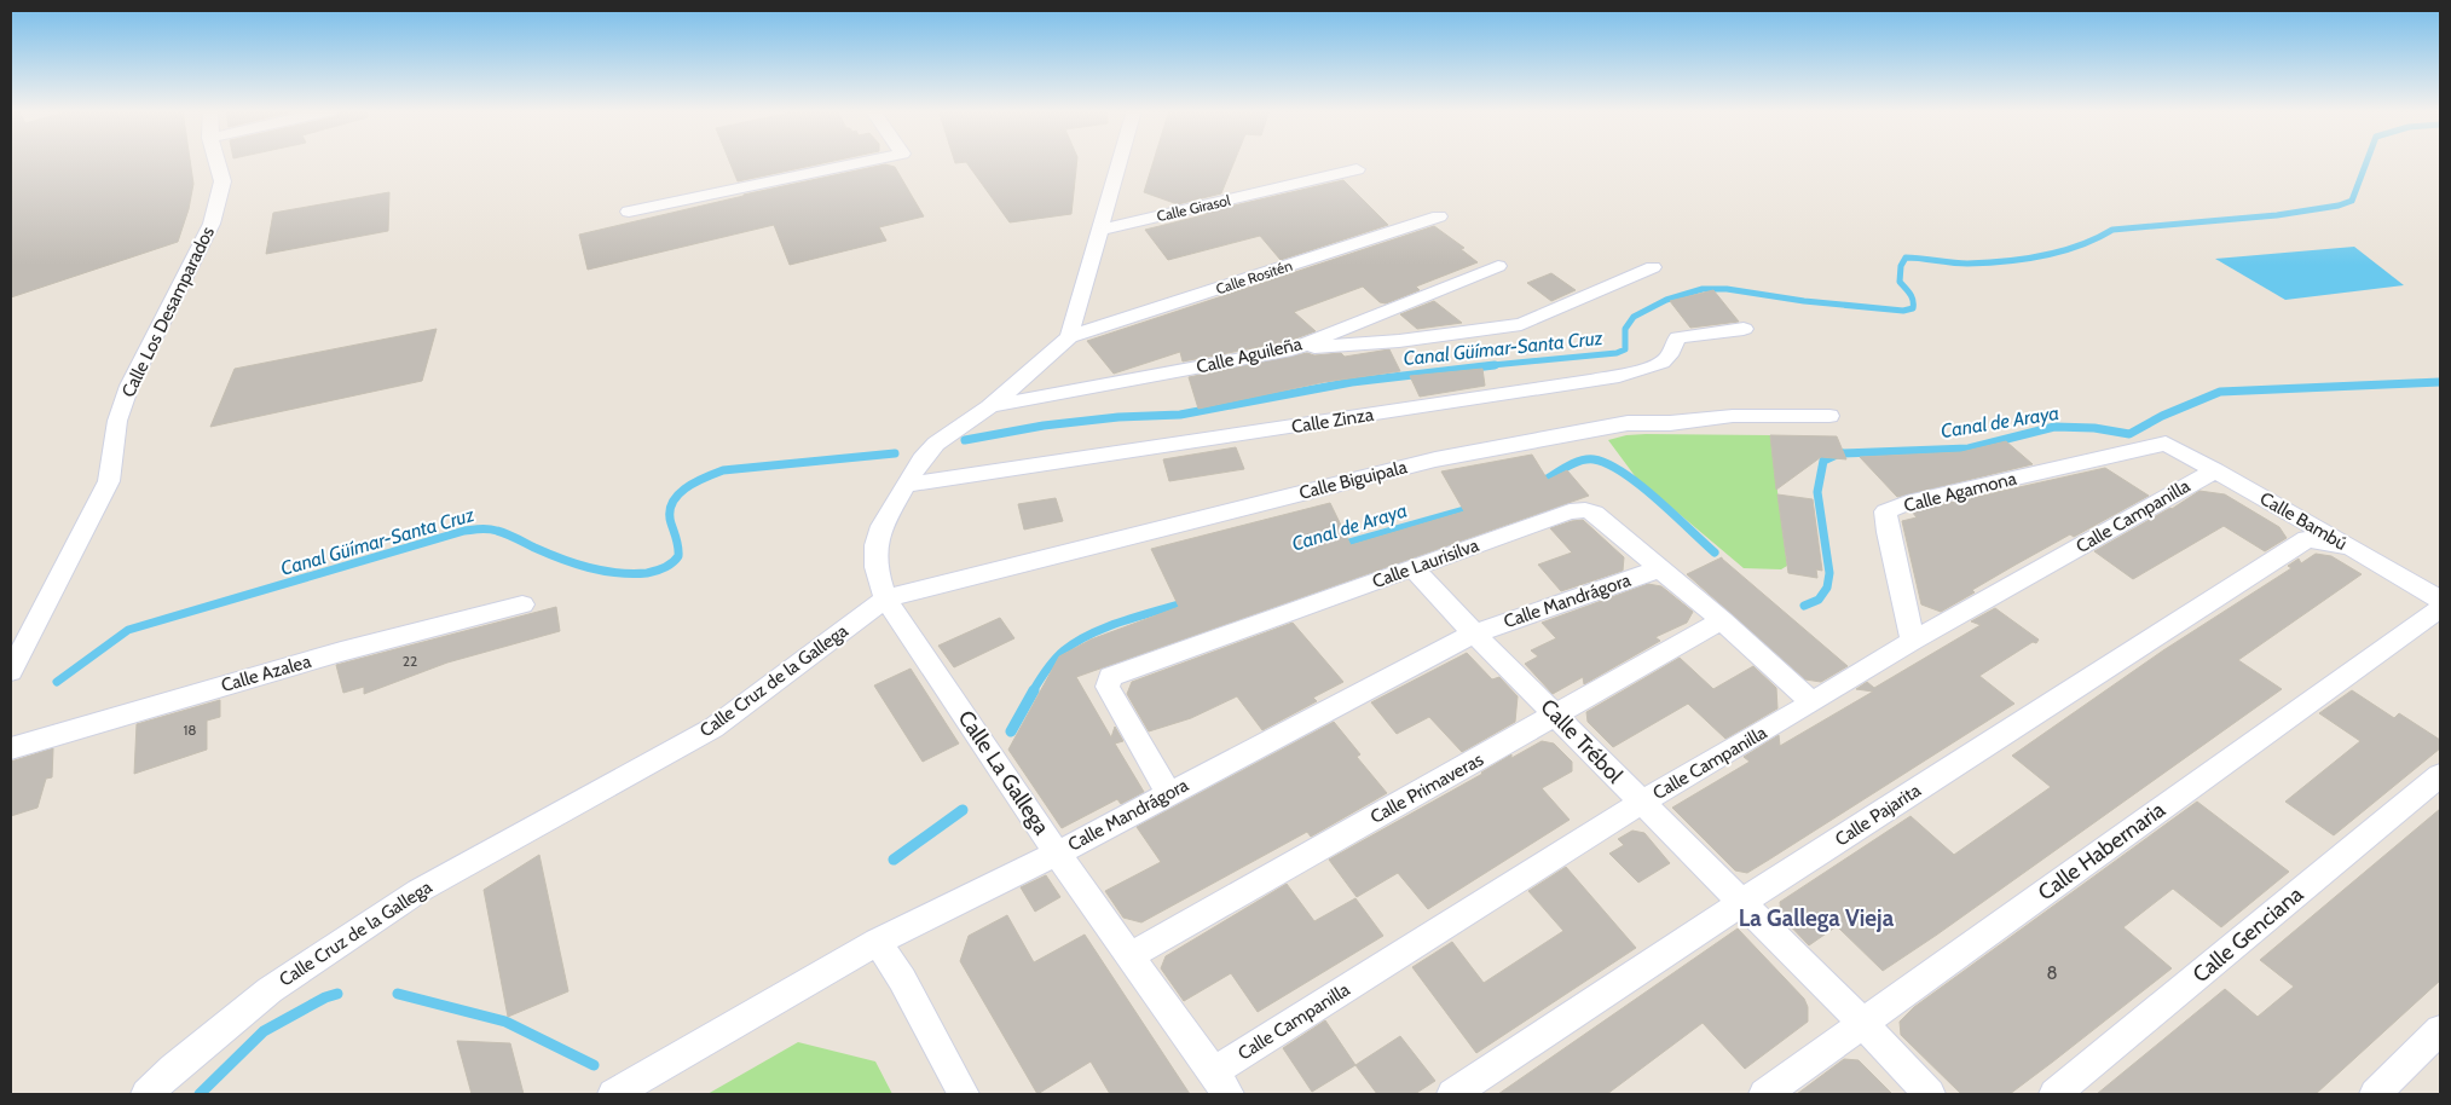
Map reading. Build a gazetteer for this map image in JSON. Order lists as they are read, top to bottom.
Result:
{
  "streets": {
    "street": [
      "Calle Girasol",
      "Calle Rositén",
      "Calle Los Desamparados",
      "Calle Aguileña",
      "Calle Zinza",
      "Calle Biguipala",
      "Calle Agamona",
      "Calle Campanilla",
      "Calle Bambú",
      "Calle Laurisilva",
      "Calle Mandrágora",
      "Calle Azalea",
      "Calle Cruz de la Gallega",
      "Calle Trébol",
      "Calle La Gallega",
      "Calle Primaveras",
      "Calle Pajarita",
      "Calle Habernaria",
      "Calle Genciana"
    ]
  },
  "crossings": [
    ["Calle Biguipala", "Calle Cruz de la Gallega"],
    ["Calle Biguipala", "Calle La Gallega"],
    ["Calle Agamona", "Calle Campanilla"],
    ["Calle Agamona", "Calle Bambú"],
    ["Calle Campanilla", "Calle Bambú"],
    ["Calle Campanilla", "Calle Laurisilva"],
    ["Calle Campanilla", "Calle Trébol"],
    ["Calle Campanilla", "Calle La Gallega"],
    ["Calle Bambú", "Calle Pajarita"],
    ["Calle Laurisilva", "Calle Mandrágora"],
    ["Calle Laurisilva", "Calle Trébol"],
    ["Calle Laurisilva", "Calle Primaveras"],
    ["Calle Mandrágora", "Calle Trébol"],
    ["Calle Mandrágora", "Calle La Gallega"],
    ["Calle Cruz de la Gallega", "Calle La Gallega"],
    ["Calle Trébol", "Calle Primaveras"],
    ["Calle Trébol", "Calle Pajarita"],
    ["Calle Trébol", "Calle Habernaria"],
    ["Calle La Gallega", "Calle Primaveras"]
  ],
  "districts": ["La Gallega Vieja"],
  "water": ["Canal Güímar-Santa Cruz", "Canal de Araya"],
  "house_numbers": ["22", "18", "8"]
}
